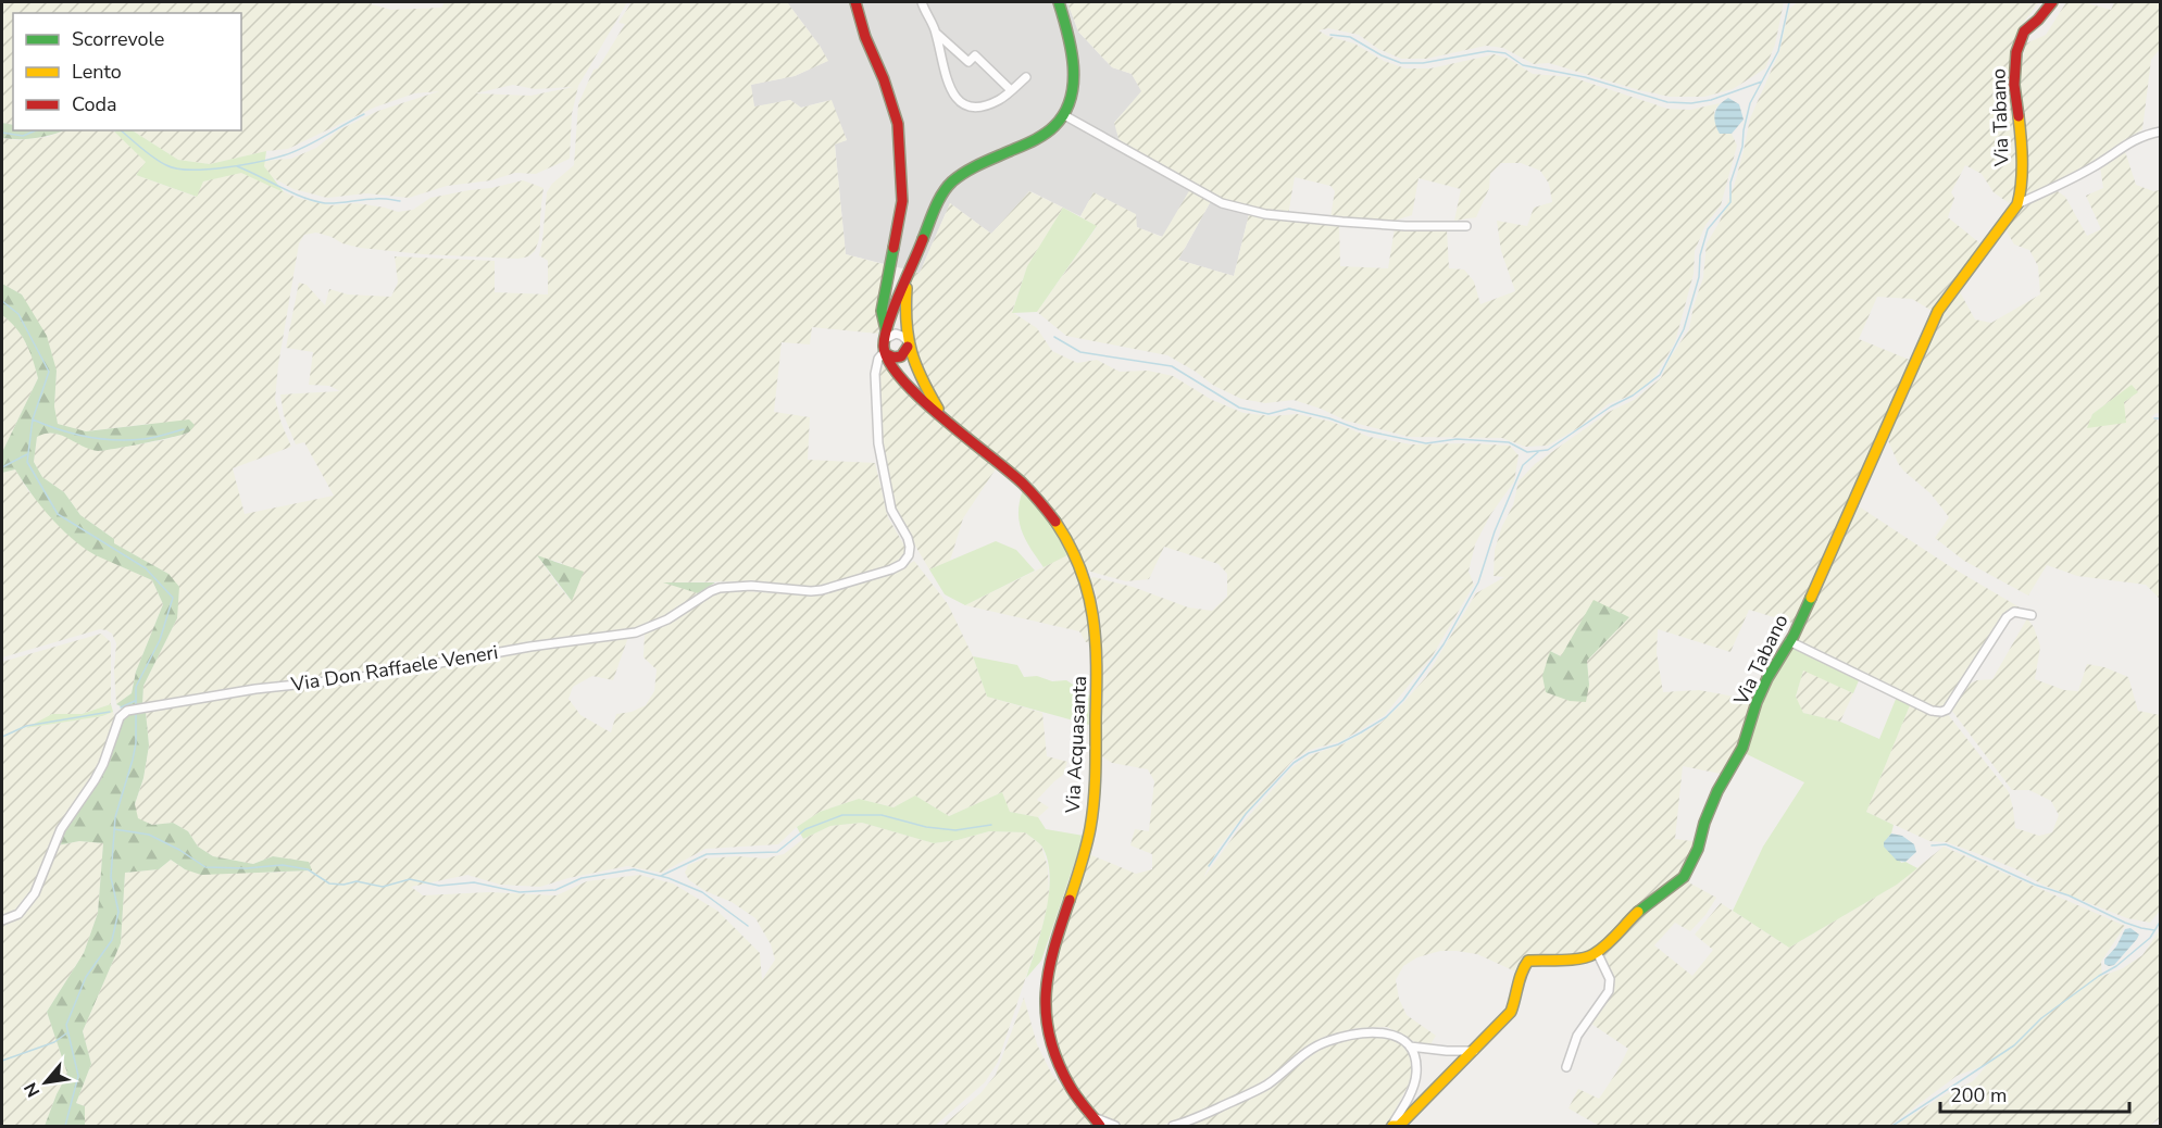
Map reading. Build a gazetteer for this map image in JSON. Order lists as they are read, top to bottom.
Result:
{
  "streets": {
    "street": ["Via Tabano", "Via Don Raffaele Veneri", "Via Acquasanta"]
  },
  "crossings": [
    ["Via Don Raffaele Veneri", "Via Acquasanta"]
  ],
  "legend": ["Scorrevole", "Lento", "Coda"],
  "scale_bar": "200 m",
  "north": "bottom left"
}
